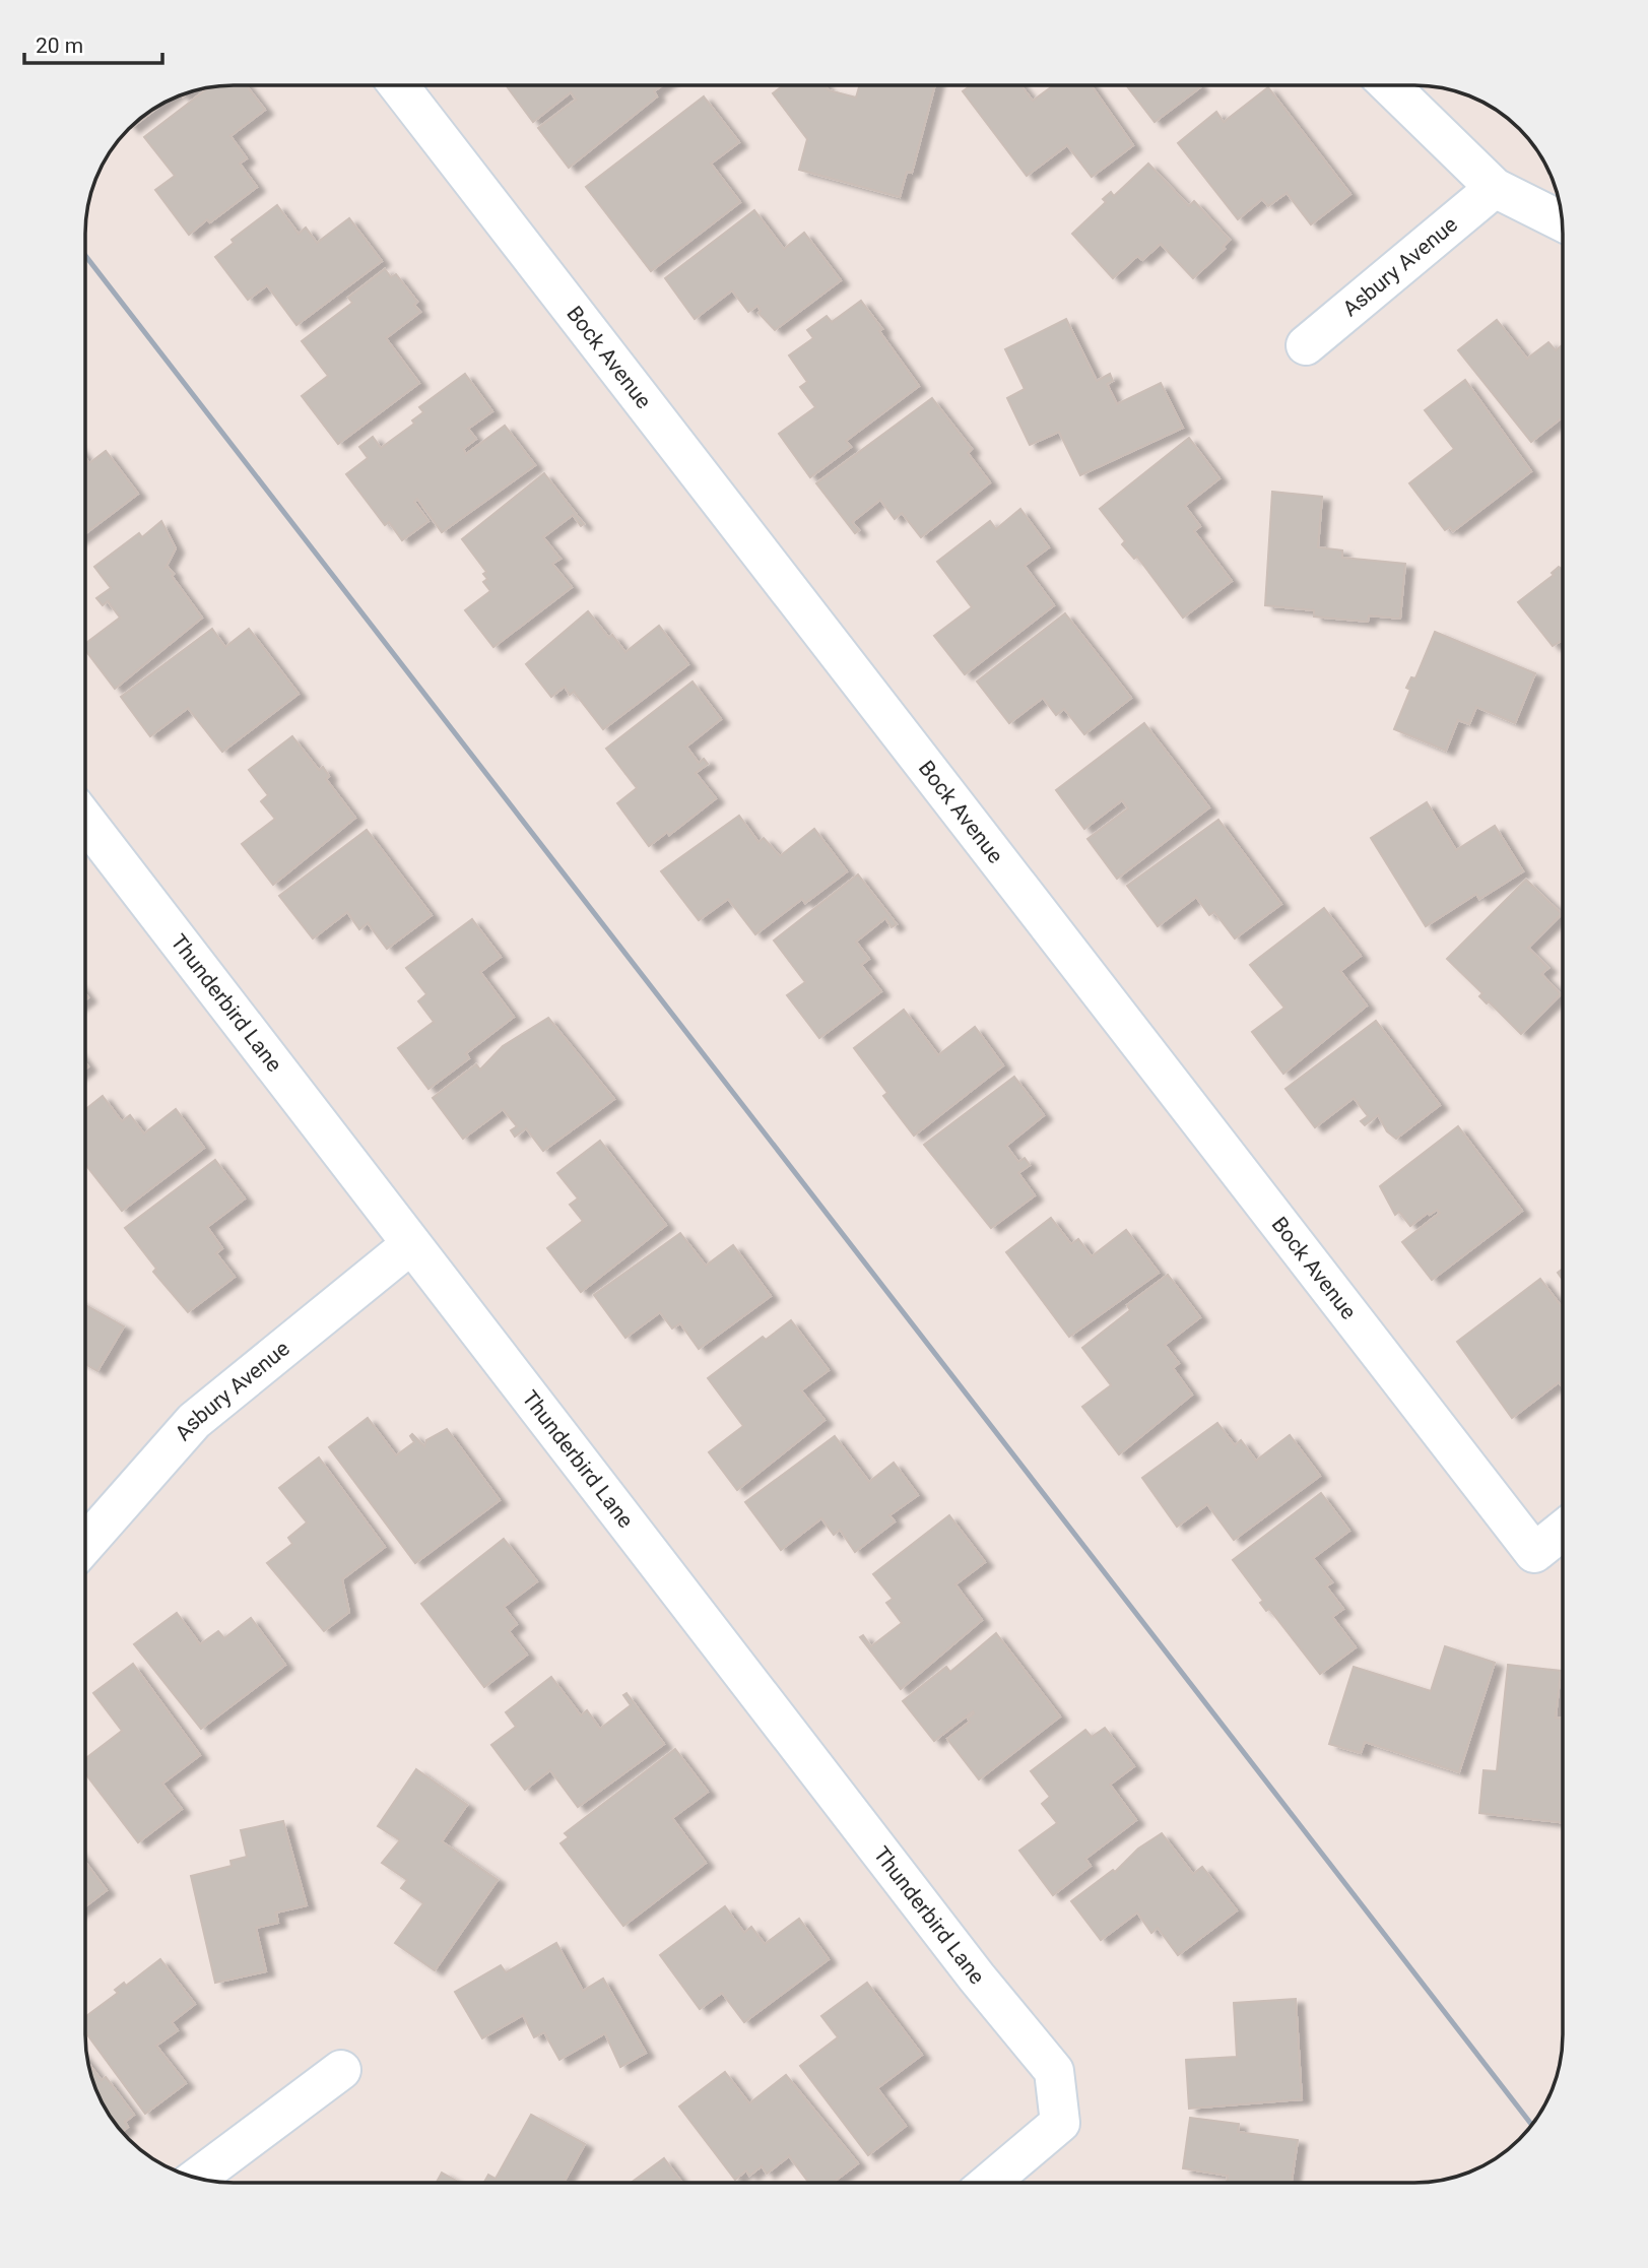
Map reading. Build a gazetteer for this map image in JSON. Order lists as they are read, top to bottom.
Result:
{
  "streets": {
    "street": ["Asbury Avenue", "Bock Avenue", "Thunderbird Lane"]
  },
  "crossings": [
    ["Asbury Avenue", "Thunderbird Lane"]
  ],
  "scale_bar": "20 m"
}
